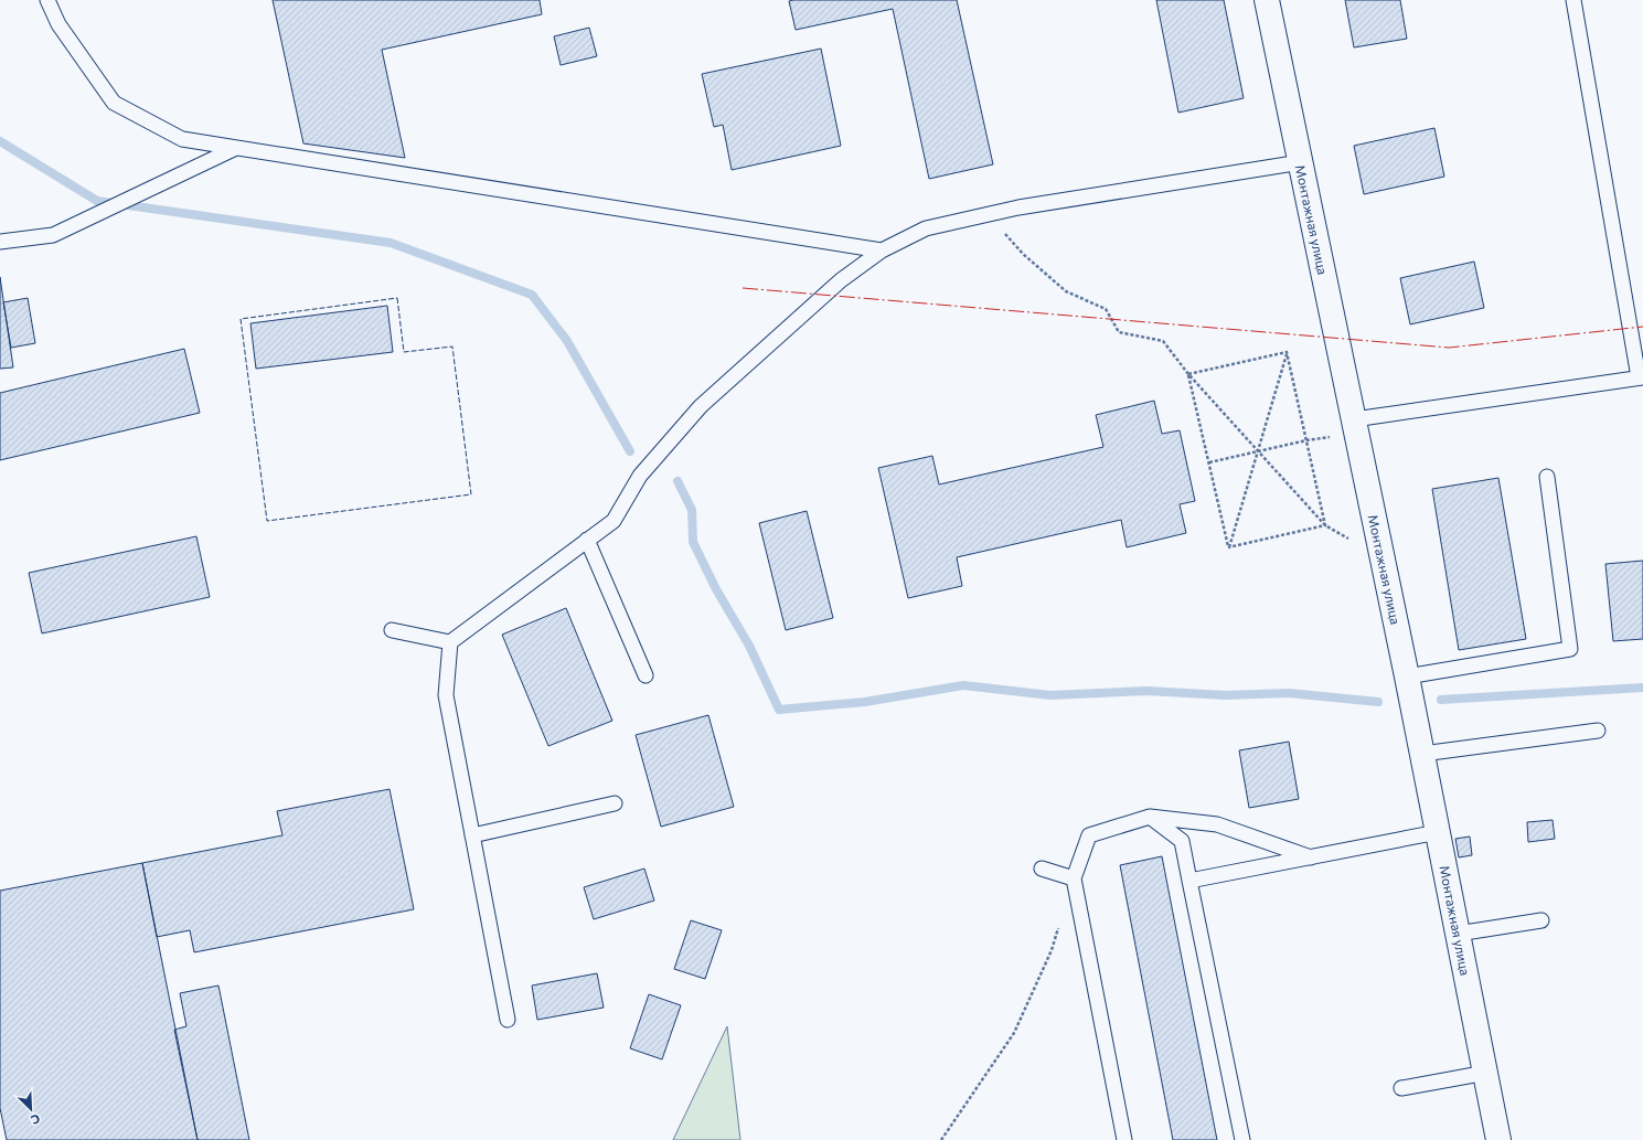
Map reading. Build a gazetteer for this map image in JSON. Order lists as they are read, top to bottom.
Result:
{
  "streets": {
    "street": ["Монтажная улица"]
  },
  "north": "bottom right"
}
